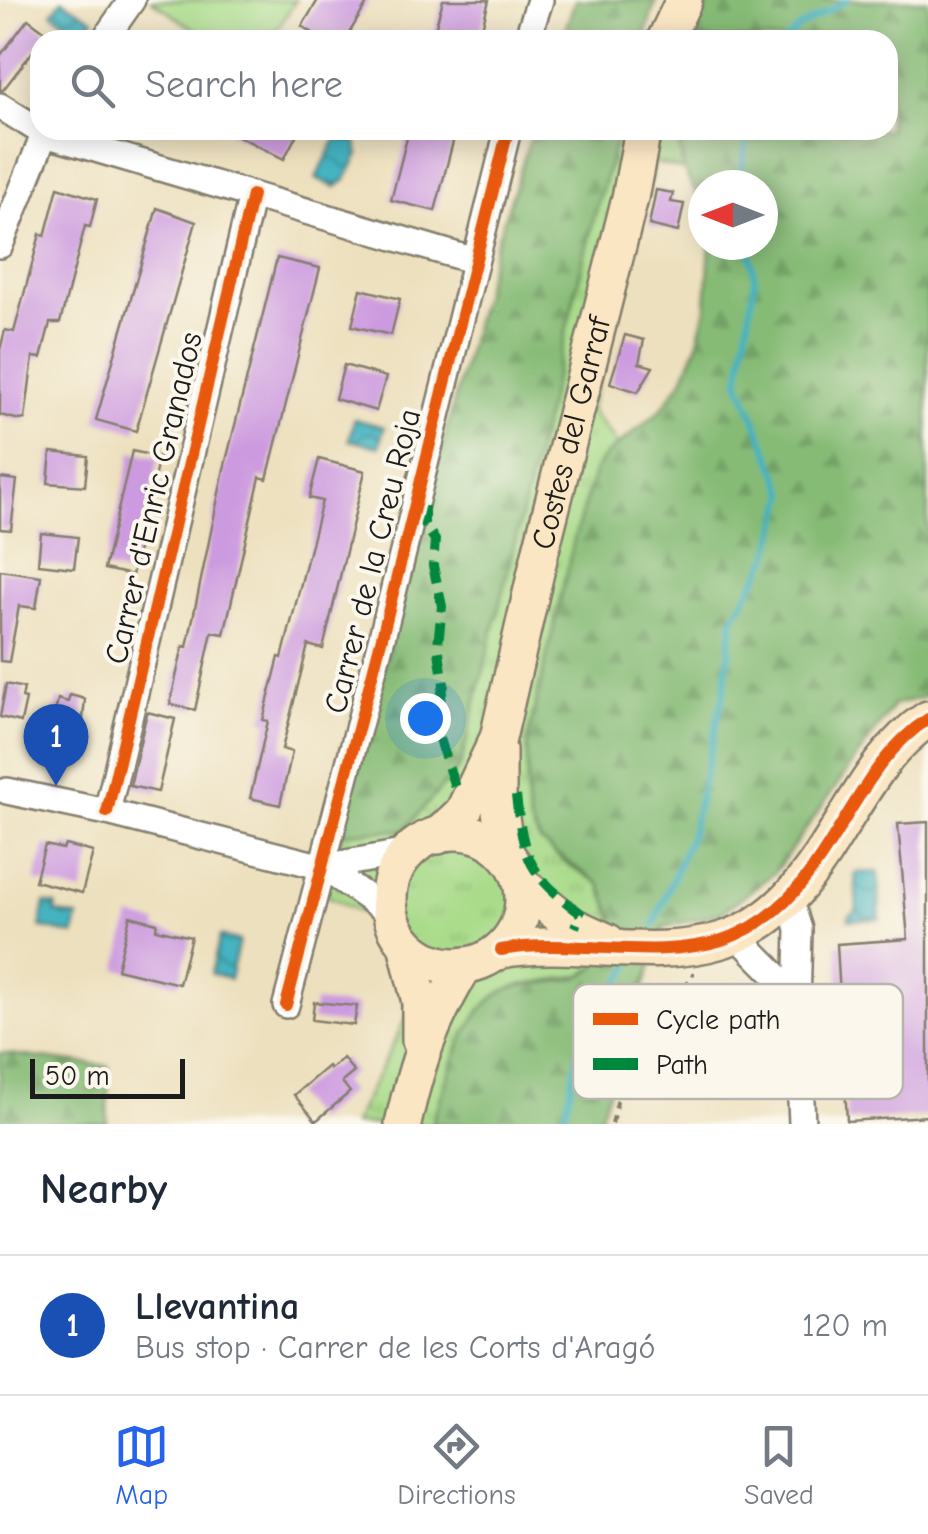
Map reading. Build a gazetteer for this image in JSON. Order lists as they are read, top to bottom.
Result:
{
  "streets": {
    "main road": ["Costes del Garraf"],
    "street": ["Carrer d'Enric Granados", "Carrer de la Creu Roja"]
  },
  "legend": ["Cycle path", "Path"],
  "scale_bar": "50 m",
  "north": "left",
  "page": {
    "search": "Search here",
    "pins": "1",
    "scale": "50 m",
    "heading": "Nearby",
    "list": [
      {
        "mark": "1",
        "name": "Llevantina",
        "note": "Bus stop · Carrer de les Corts d'Aragó",
        "value": "120 m"
      }
    ],
    "nav": ["Map", "Directions", "Saved"]
  }
}
